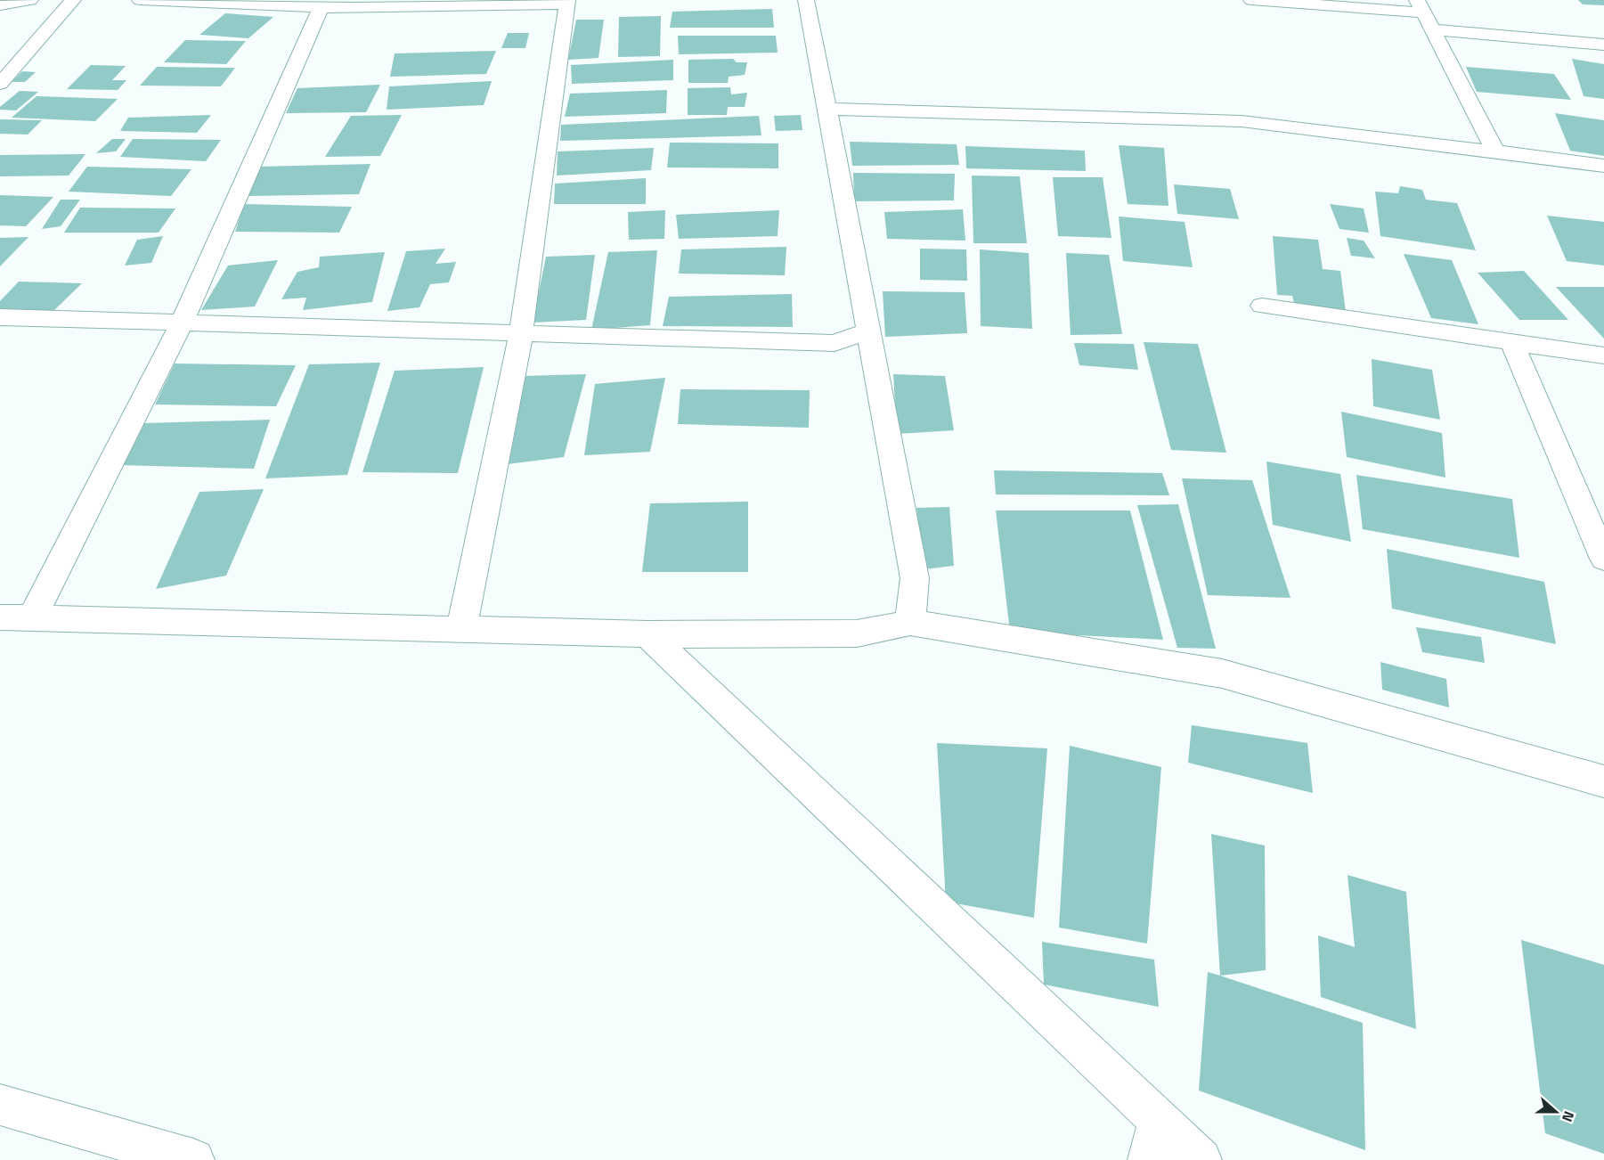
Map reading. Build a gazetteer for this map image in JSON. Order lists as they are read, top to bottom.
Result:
{
  "north": "right"
}
